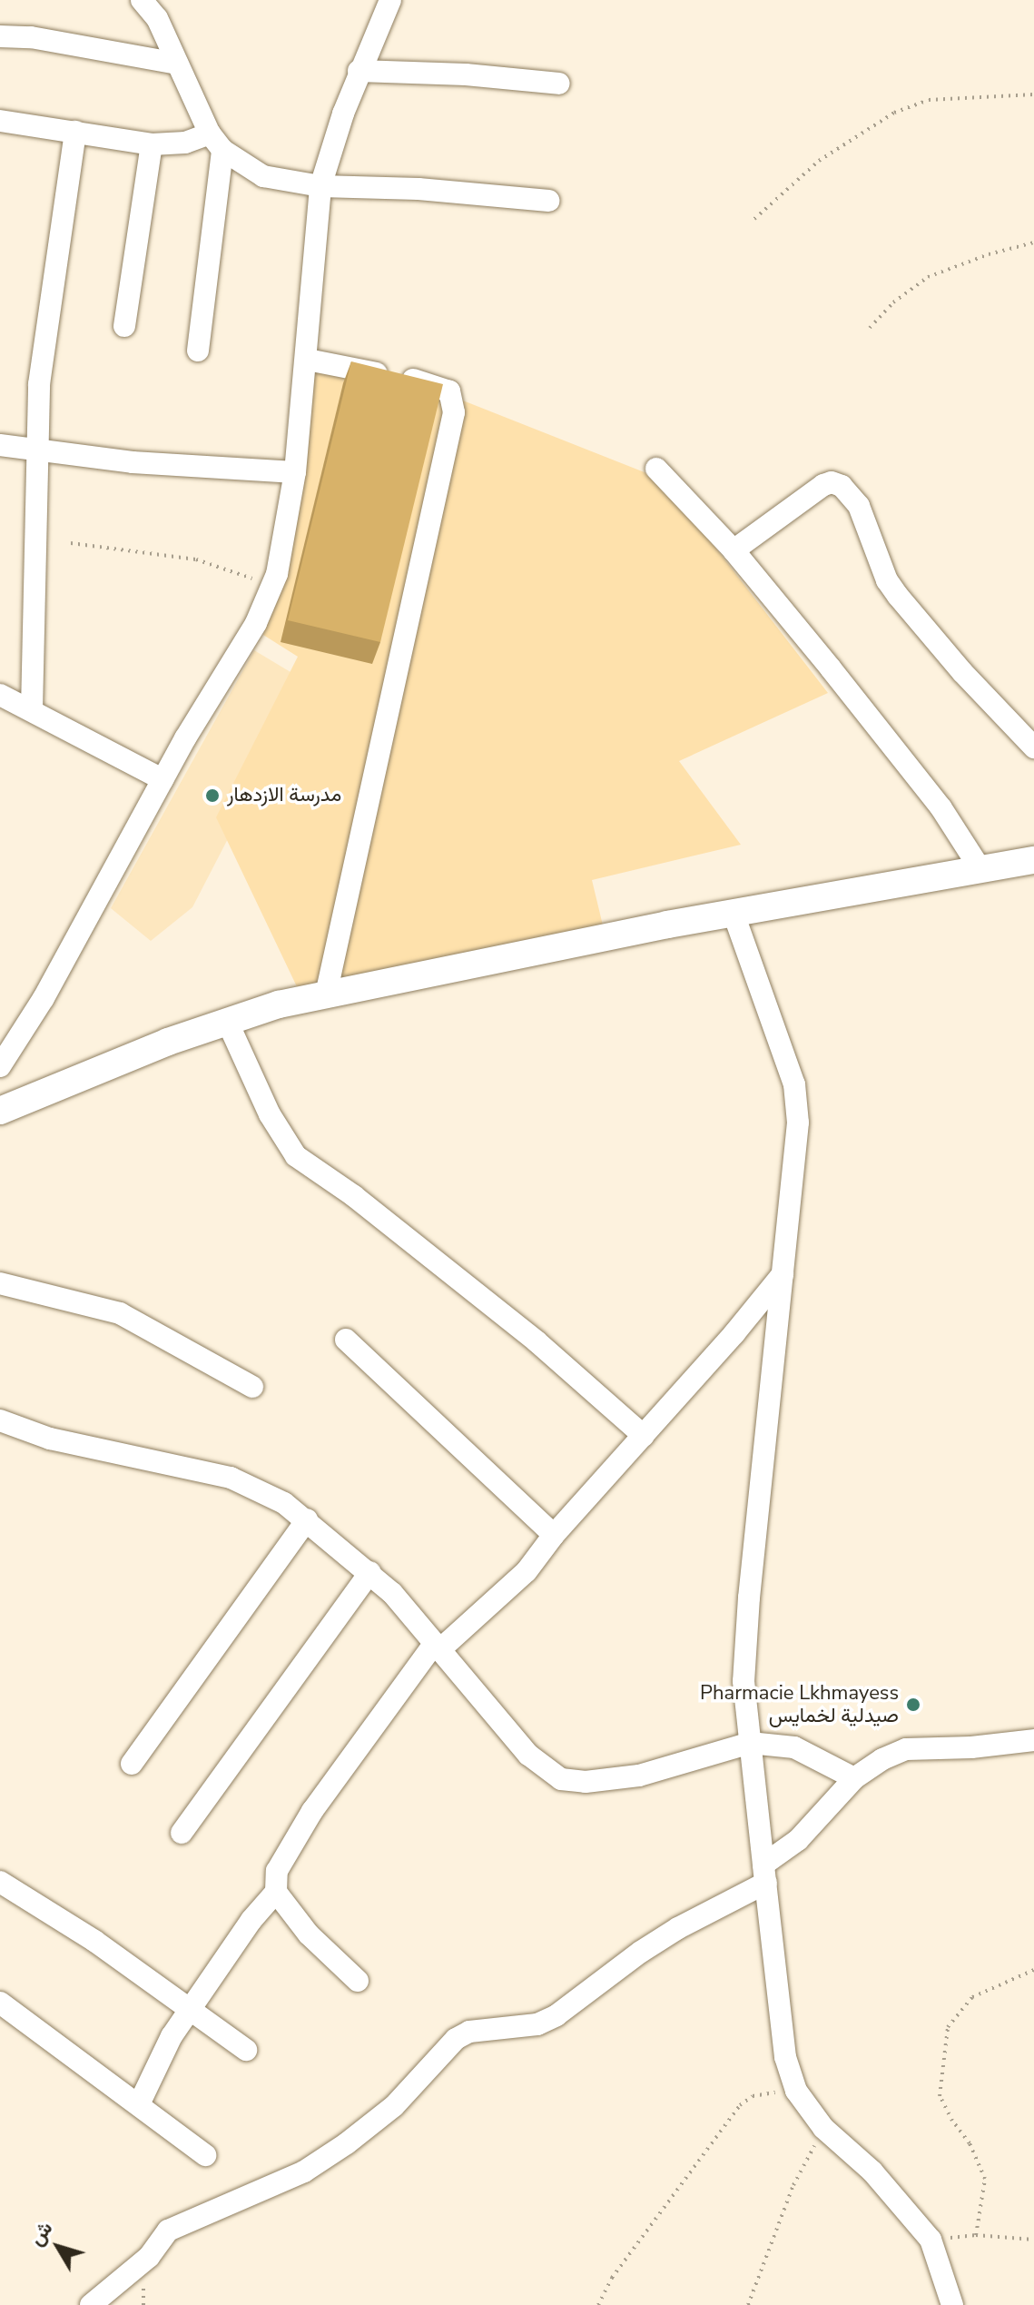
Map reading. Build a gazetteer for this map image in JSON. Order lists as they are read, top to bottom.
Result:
{
  "places": ["مدرسة الازدهار", "Pharmacie Lkhmayess صيدلية لخمايس"],
  "north": "top left"
}
